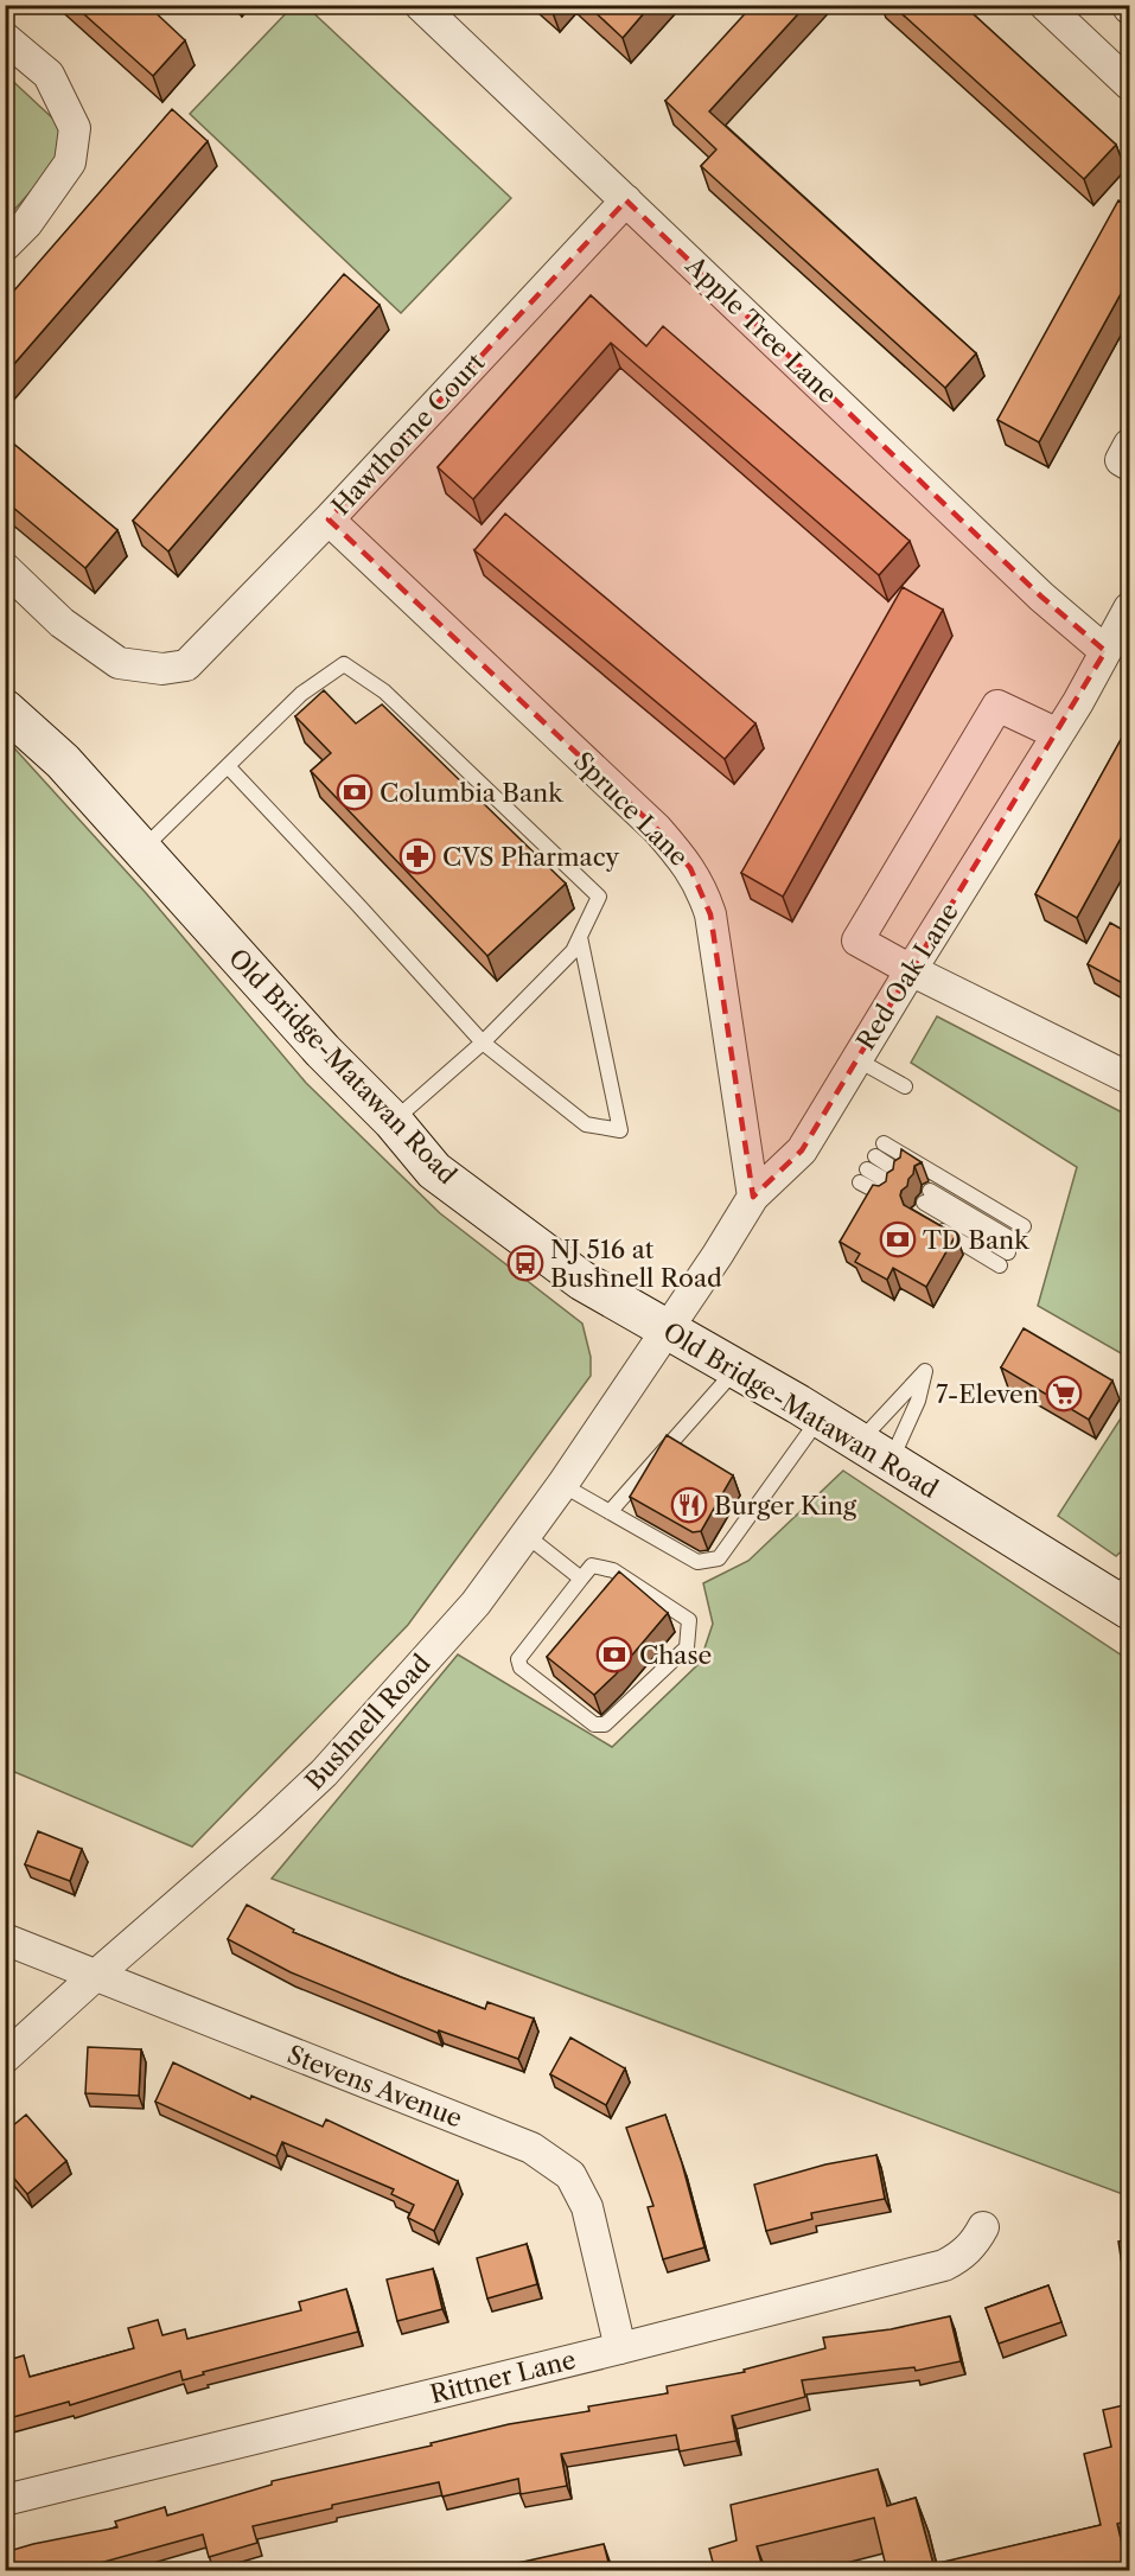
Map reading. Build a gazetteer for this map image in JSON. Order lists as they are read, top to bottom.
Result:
{
  "streets": {
    "main road": ["Old Bridge-Matawan Road"],
    "street": [
      "Apple Tree Lane",
      "Hawthorne Court",
      "Spruce Lane",
      "Red Oak Lane",
      "Bushnell Road",
      "Stevens Avenue",
      "Rittner Lane"
    ]
  },
  "crossings": [
    ["Apple Tree Lane", "Hawthorne Court"],
    ["Apple Tree Lane", "Red Oak Lane"],
    ["Hawthorne Court", "Spruce Lane"],
    ["Spruce Lane", "Red Oak Lane"],
    ["Red Oak Lane", "Old Bridge-Matawan Road"],
    ["Red Oak Lane", "Bushnell Road"],
    ["Old Bridge-Matawan Road", "Bushnell Road"],
    ["Bushnell Road", "Stevens Avenue"],
    ["Stevens Avenue", "Rittner Lane"]
  ],
  "places": {
    "bank": ["Columbia Bank", "TD Bank", "Chase"],
    "pharmacy": ["CVS Pharmacy"],
    "bus stop": ["NJ 516 at Bushnell Road"],
    "supermarket": ["7-Eleven"],
    "restaurant": ["Burger King"]
  }
}
